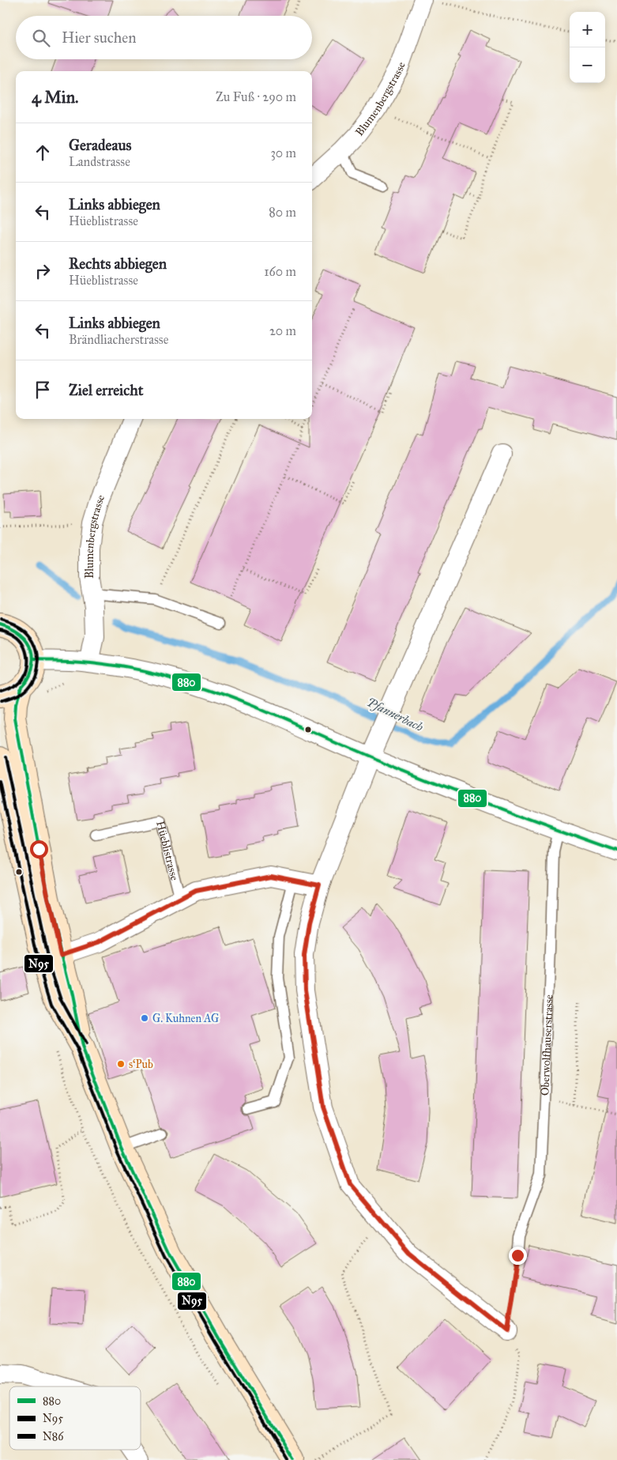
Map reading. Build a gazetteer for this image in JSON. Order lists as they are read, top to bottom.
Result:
{
  "streets": {
    "street": ["Blumenbergstrasse", "Hüeblistrasse"],
    "lane": ["Oberwolfhauserstrasse"]
  },
  "water": ["Pfannerbach"],
  "places": ["G. Kuhnen AG", "s‘Pub"],
  "lines": ["transit line N86", "transit line 880", "transit line N95"],
  "legend": ["880", "N95", "N86"],
  "page": {
    "map_buttons": ["+", "−"],
    "search": "Hier suchen",
    "heading": ["4 Min.", "Zu Fuß · 290 m"],
    "list": [
      ["Geradeaus", "Landstrasse", "30 m"],
      ["Links abbiegen", "Hüeblistrasse", "80 m"],
      ["Rechts abbiegen", "Hüeblistrasse", "160 m"],
      ["Links abbiegen", "Brändliacherstrasse", "20 m"],
      "Ziel erreicht"
    ]
  }
}
